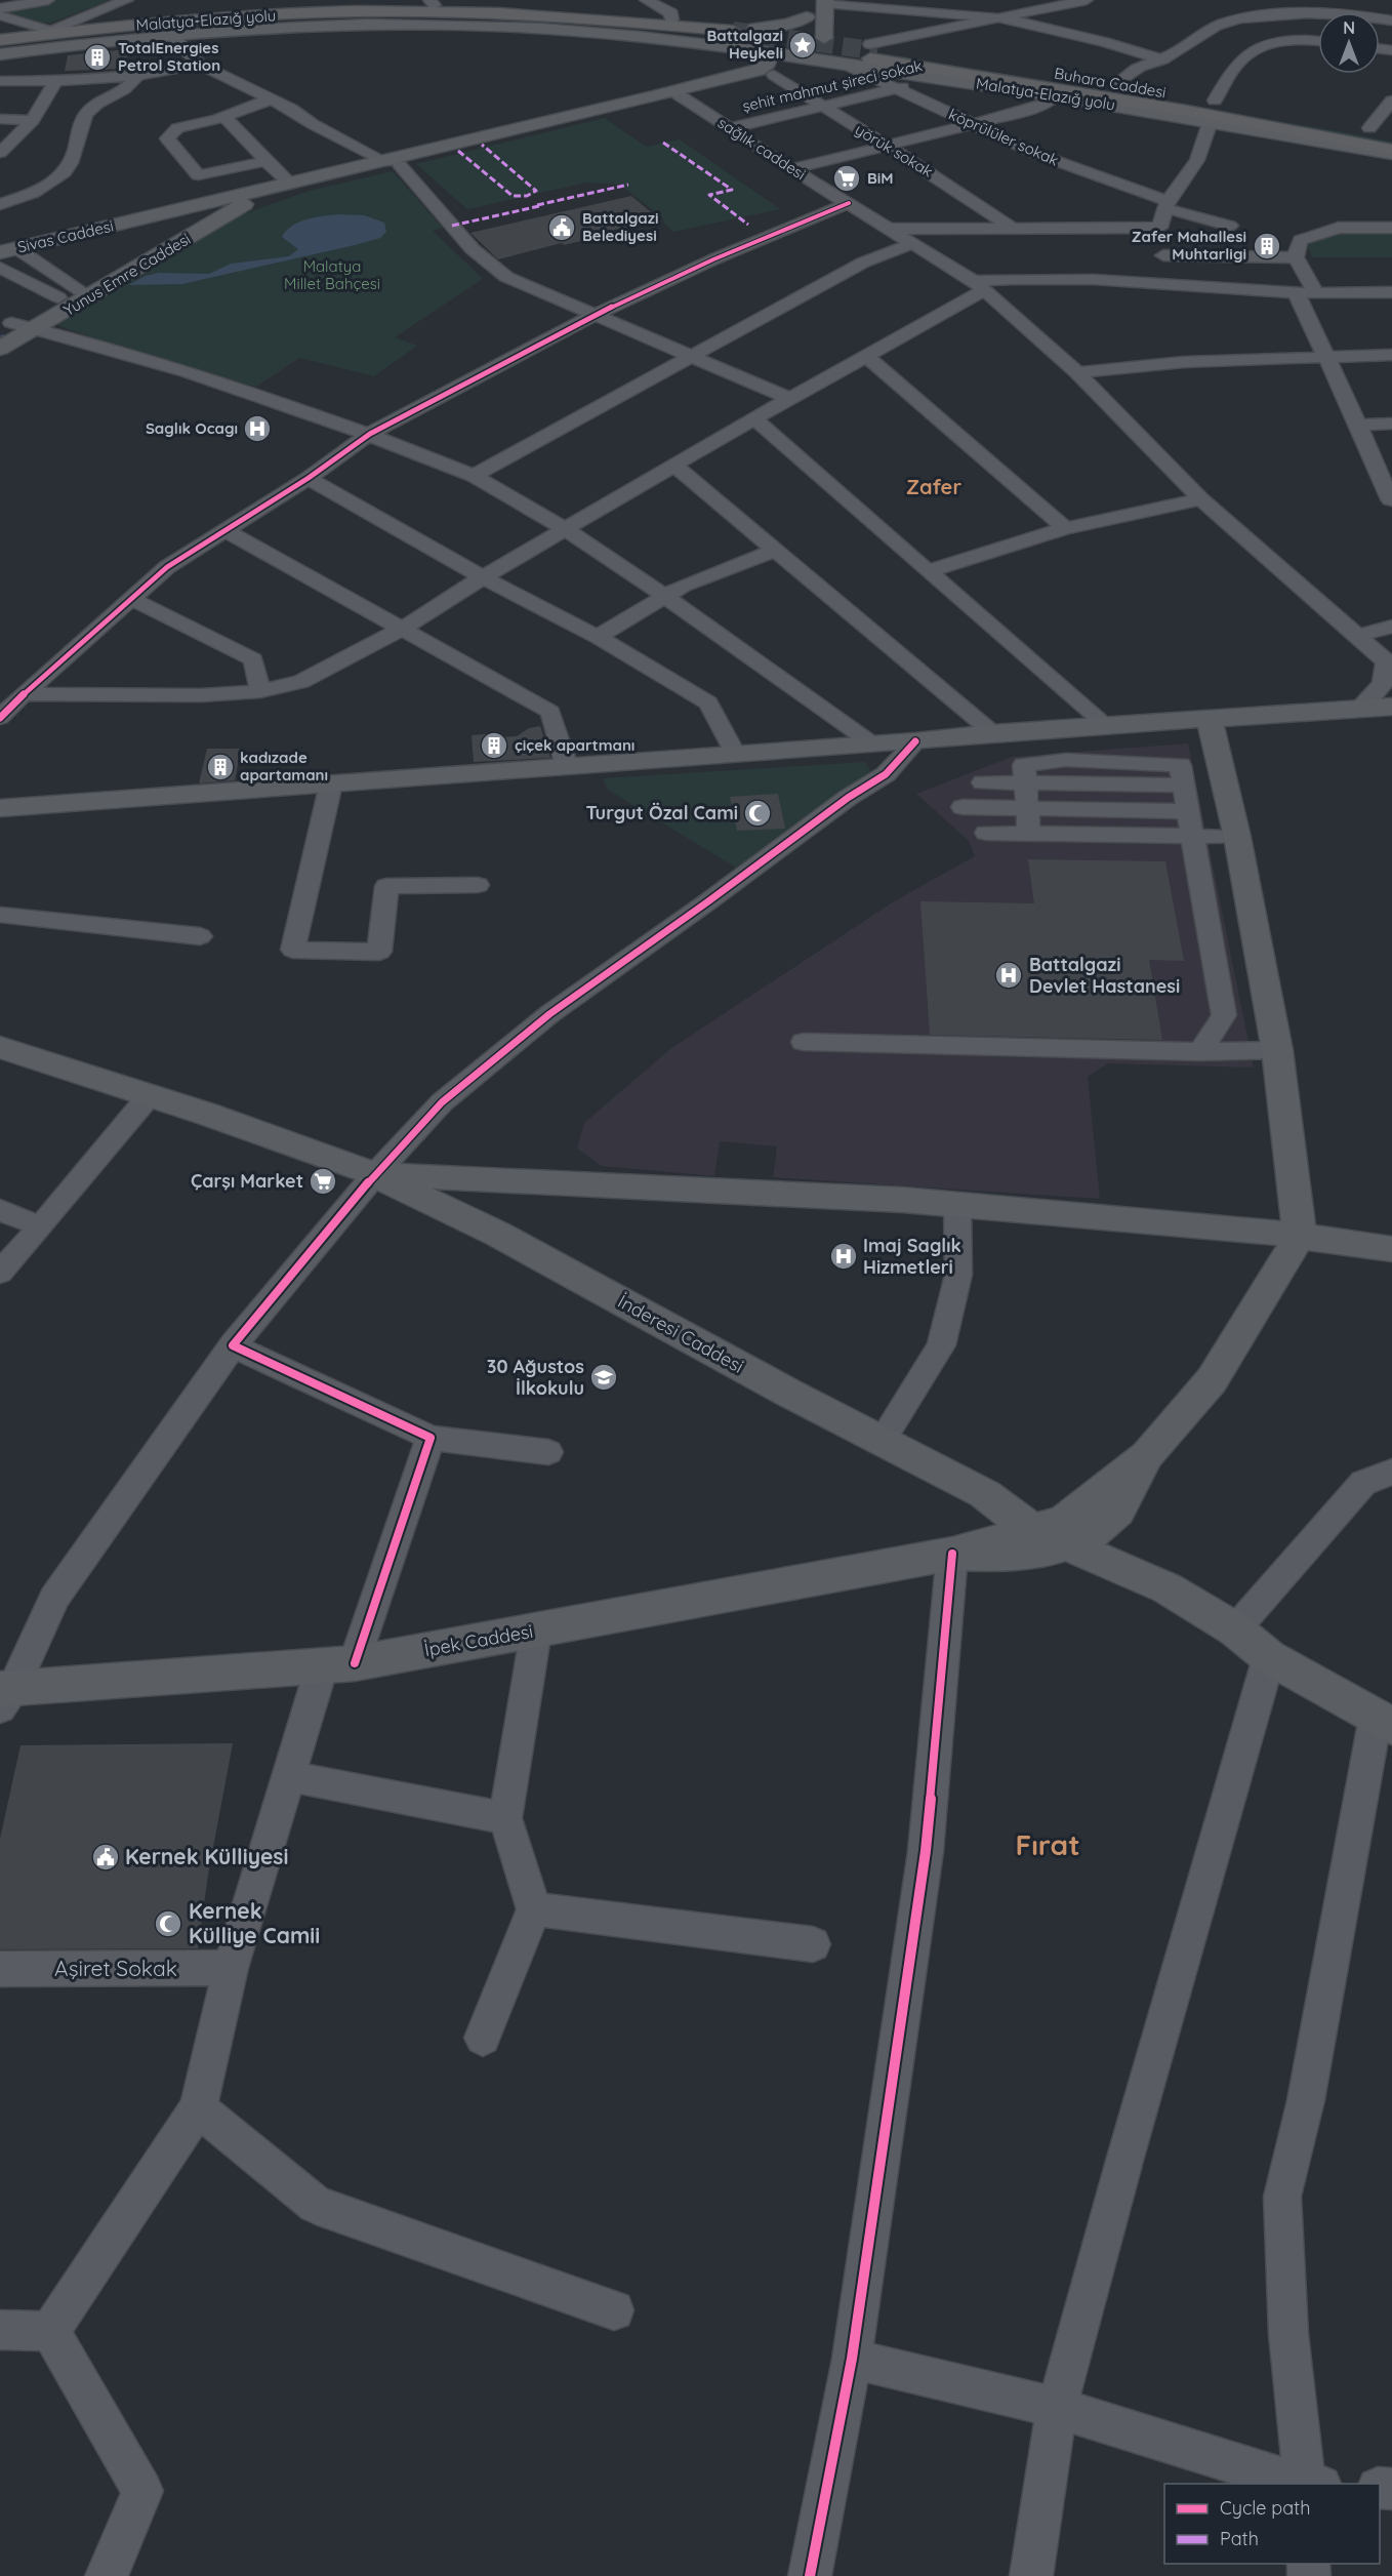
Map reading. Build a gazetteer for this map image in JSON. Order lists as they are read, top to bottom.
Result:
{
  "streets": {
    "highway": ["Malatya-Elazığ yolu"],
    "main road": [
      "Buhara Caddesi",
      "Sivas Caddesi",
      "Yunus Emre Caddesi",
      "İnderesi Caddesi",
      "İpek Caddesi"
    ],
    "street": [
      "şehit mahmut şireci sokak",
      "köprülüler sokak",
      "sağlık caddesi",
      "yörük sokak",
      "Aşiret Sokak"
    ]
  },
  "crossings": [
    ["Malatya-Elazığ yolu", "şehit mahmut şireci sokak"],
    ["Malatya-Elazığ yolu", "köprülüler sokak"],
    ["şehit mahmut şireci sokak", "köprülüler sokak"],
    ["şehit mahmut şireci sokak", "sağlık caddesi"],
    ["şehit mahmut şireci sokak", "yörük sokak"],
    ["Sivas Caddesi", "Yunus Emre Caddesi"]
  ],
  "districts": ["Zafer", "Fırat"],
  "parks": ["Malatya Millet Bahçesi"],
  "places": {
    "place": ["Battalgazi Heykeli"],
    "building": [
      "TotalEnergies Petrol Station",
      "Zafer Mahallesi Muhtarligi",
      "çiçek apartmanı",
      "kadızade apartamanı"
    ],
    "supermarket": ["BiM", "Çarşı Market"],
    "public building": ["Battalgazi Belediyesi", "Kernek Külliyesi"],
    "hospital": ["Saglık Ocagı", "Battalgazi Devlet Hastanesi", "Imaj Saglık Hizmetleri"],
    "mosque": ["Turgut Özal Cami", "Kernek Külliye Camii"],
    "school or university": ["30 Ağustos İlkokulu"]
  },
  "legend": ["Cycle path", "Path"],
  "north": "top"
}
